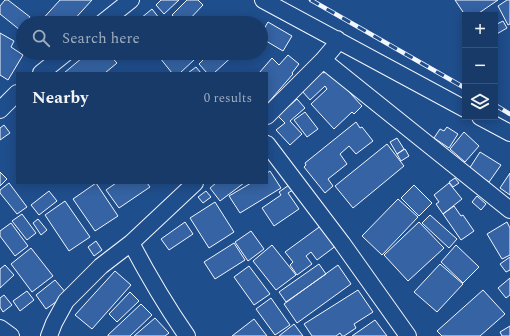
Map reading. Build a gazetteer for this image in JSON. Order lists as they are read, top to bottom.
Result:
{
  "page": {
    "map_buttons": ["+", "−"],
    "search": "Search here",
    "heading": ["Nearby", "0 results"]
  }
}
